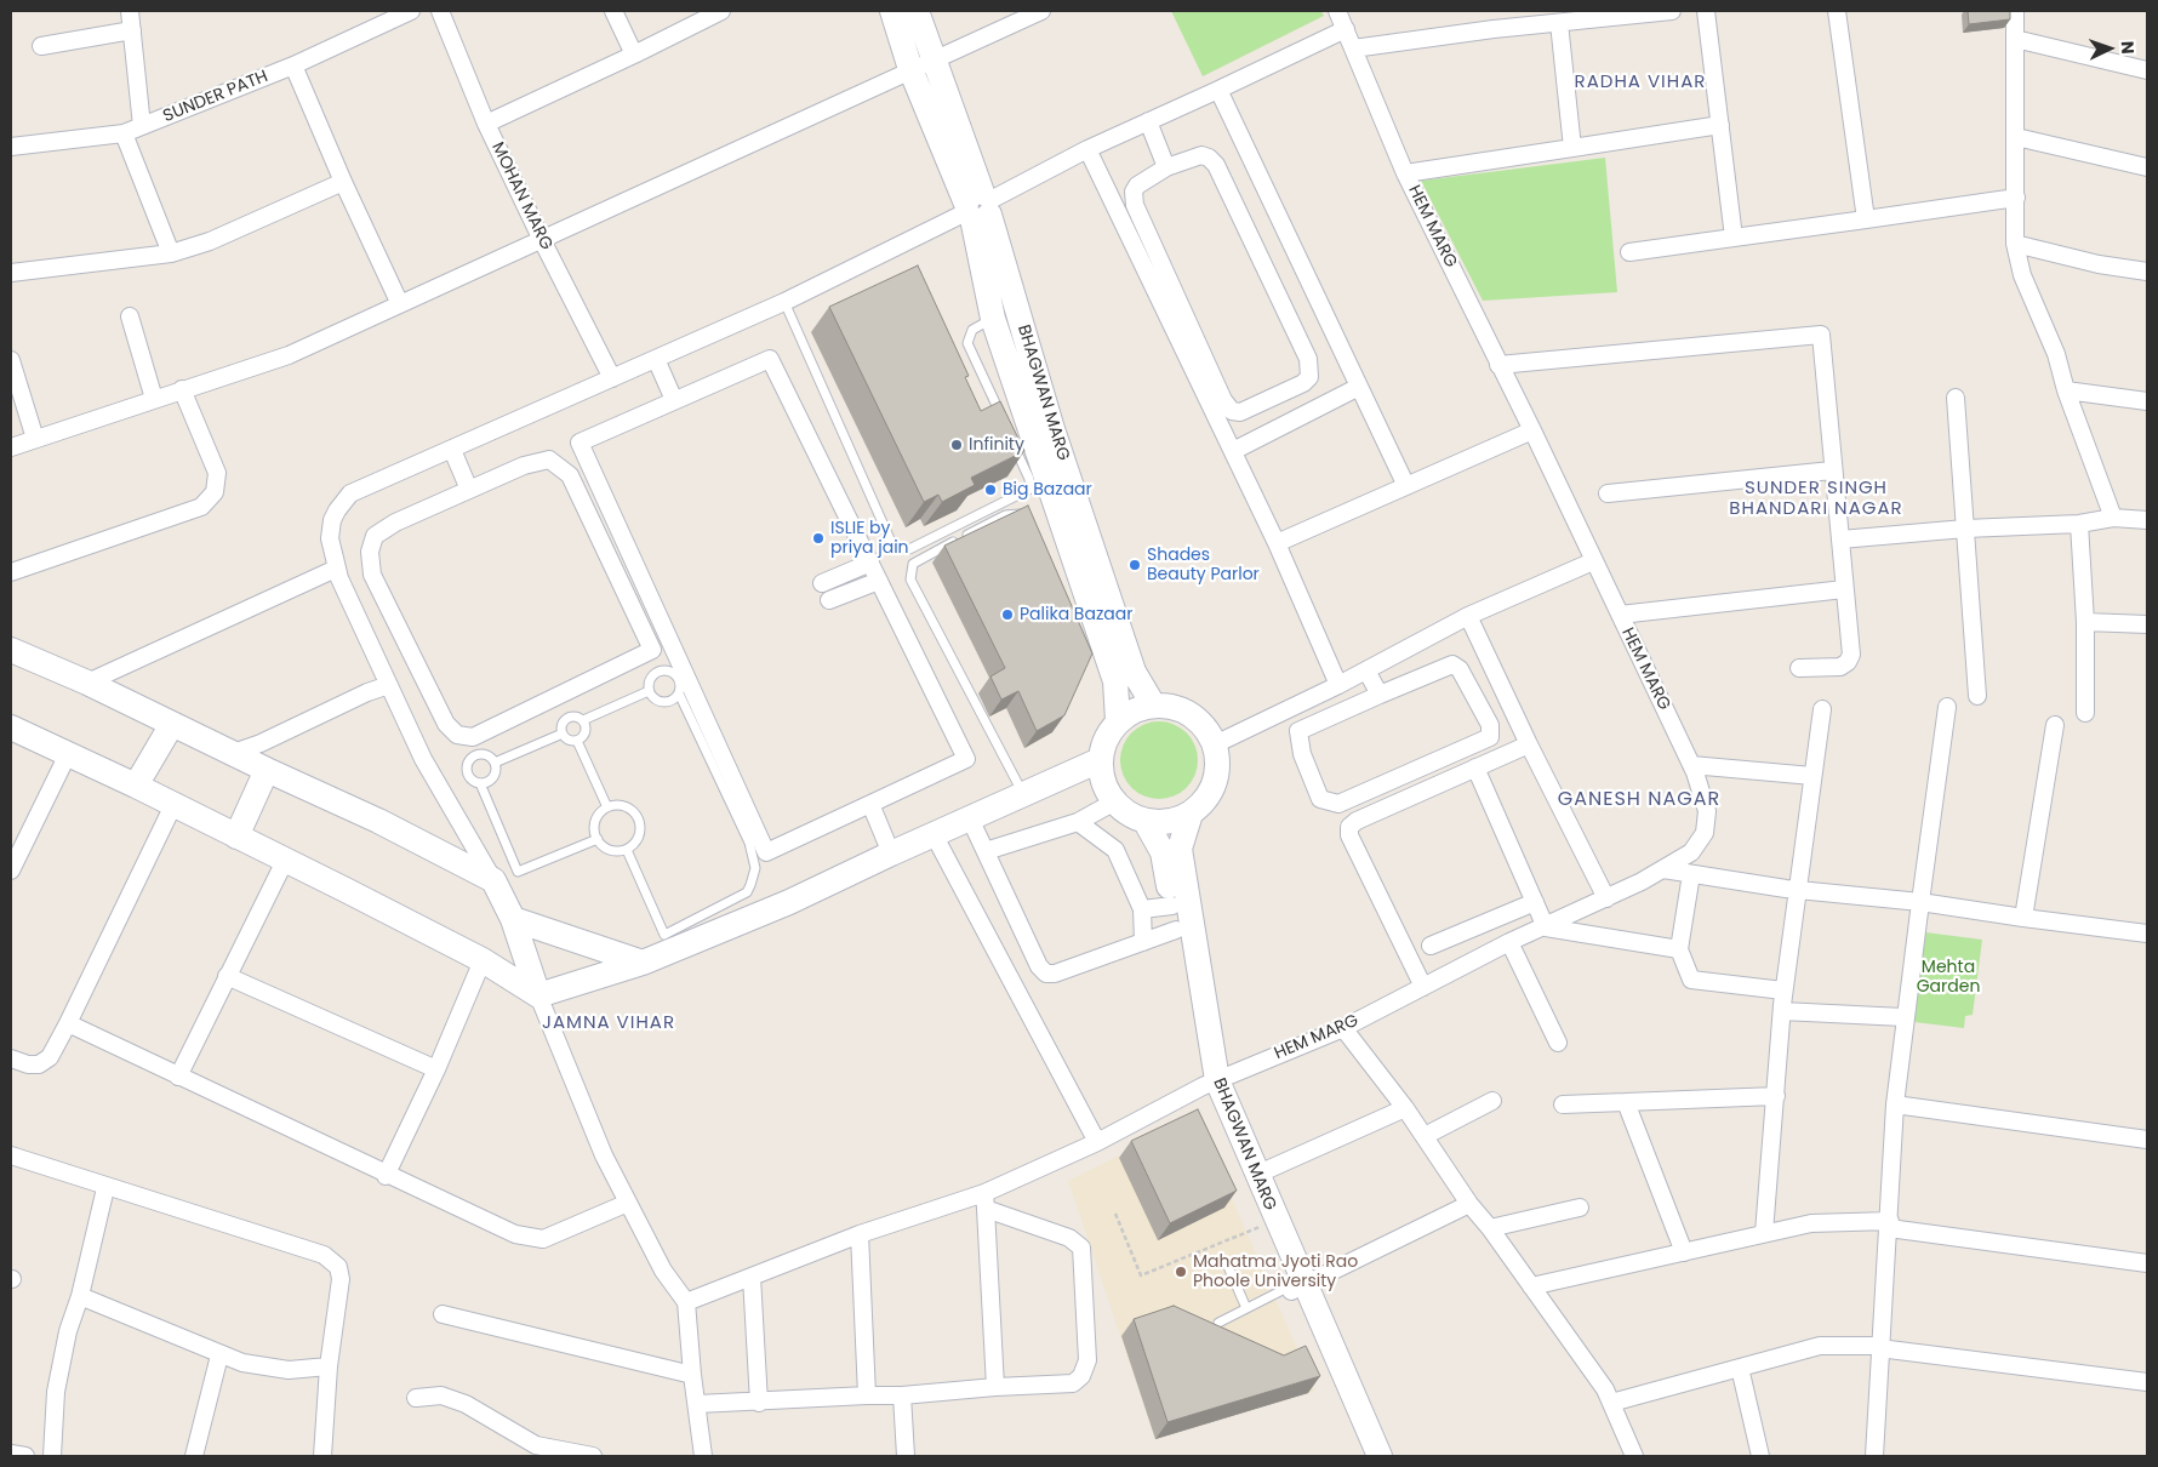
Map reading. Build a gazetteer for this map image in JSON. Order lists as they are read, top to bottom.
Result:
{
  "streets": {
    "street": [
      "SUNDER PATH",
      "MOHAN MARG",
      "HEM MARG",
      "BHAGWAN MARG"
    ]
  },
  "crossings": [
    ["HEM MARG", "BHAGWAN MARG"]
  ],
  "districts": [
    "RADHA VIHAR",
    "SUNDER SINGH BHANDARI NAGAR",
    "GANESH NAGAR",
    "JAMNA VIHAR"
  ],
  "parks": ["Mehta Garden"],
  "places": [
    "Infinity",
    "Big Bazaar",
    "ISLIE by priya jain",
    "Shades Beauty Parlor",
    "Palika Bazaar",
    "Mahatma Jyoti Rao Phoole University"
  ],
  "north": "right"
}
